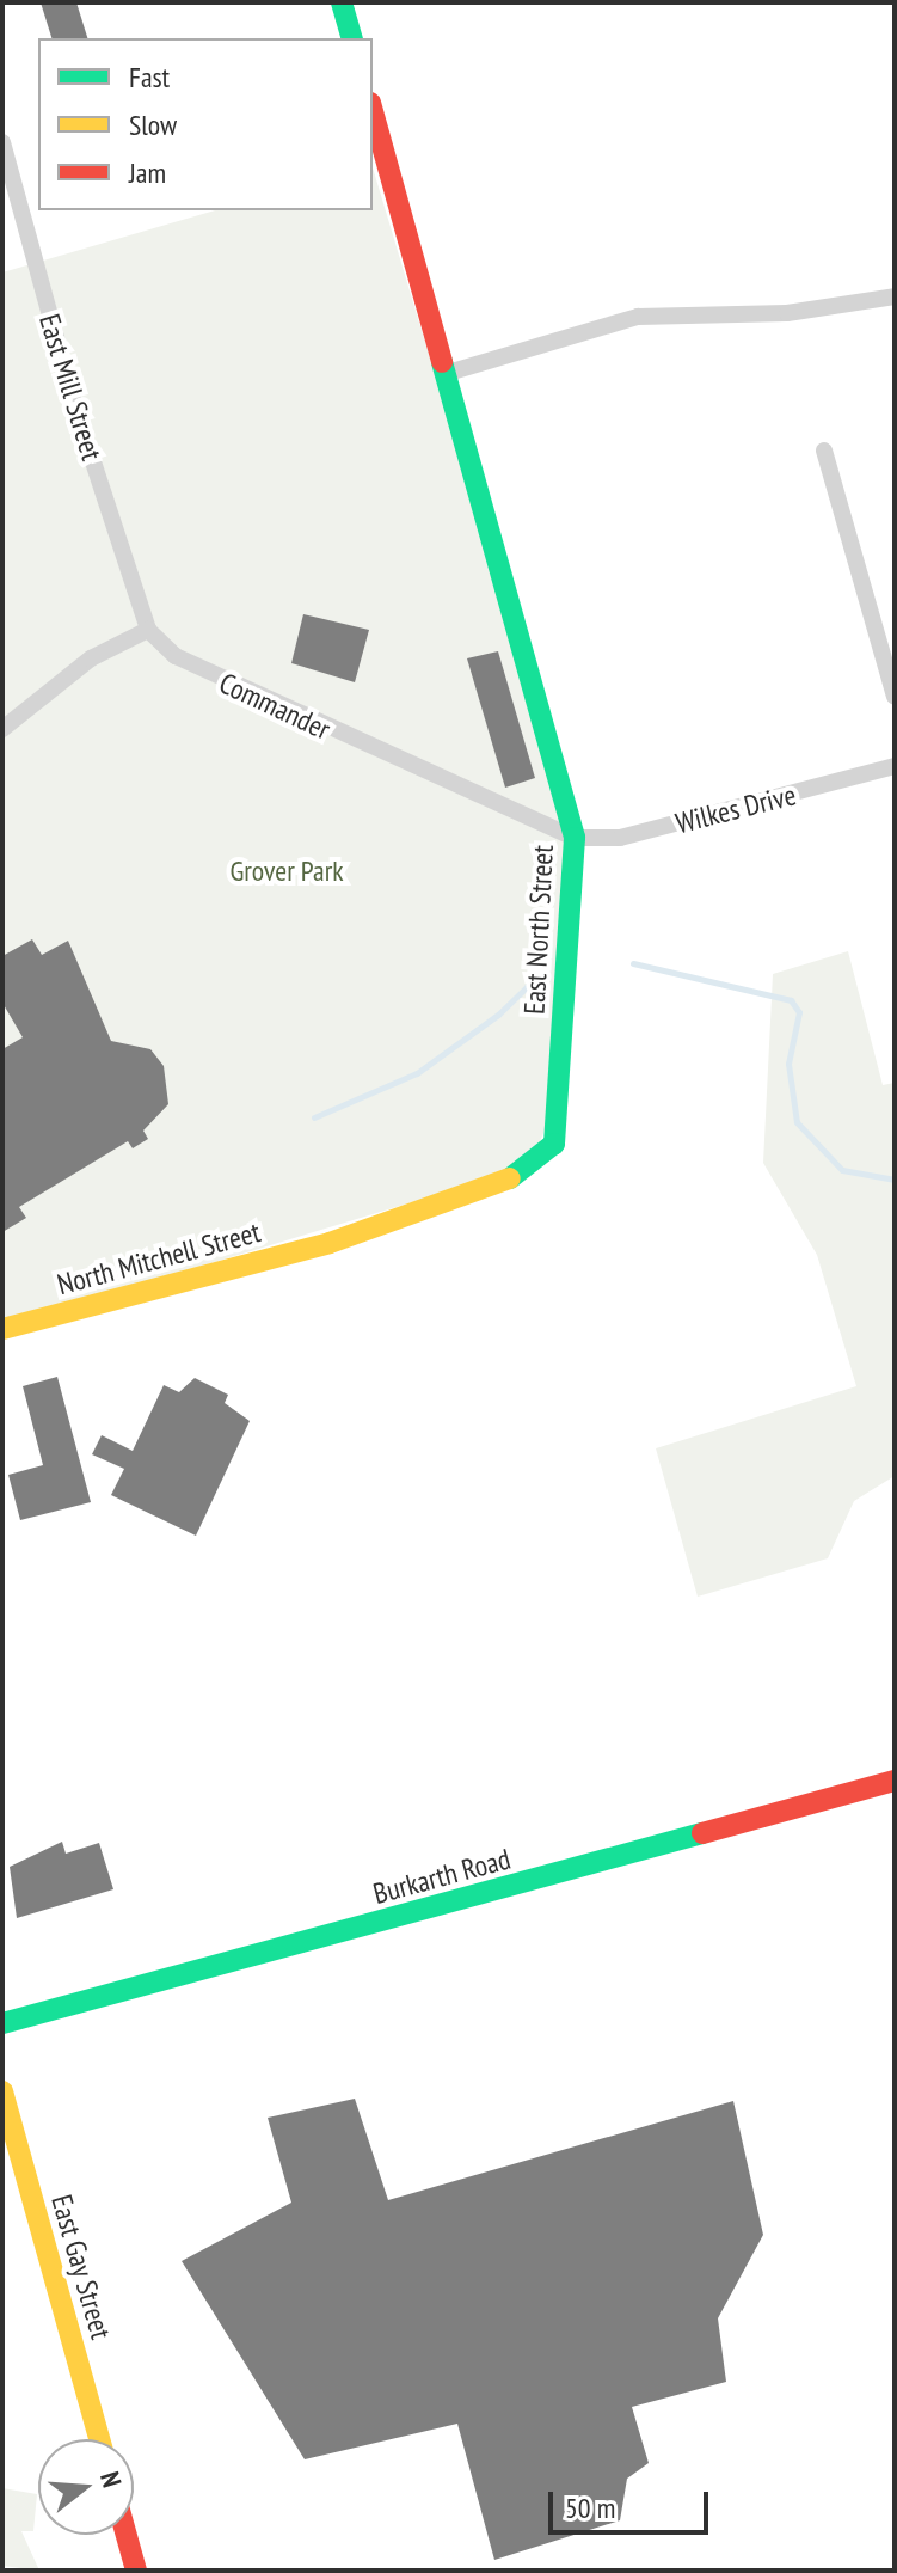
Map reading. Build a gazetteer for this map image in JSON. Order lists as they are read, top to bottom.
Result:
{
  "streets": {
    "street": [
      "East Mill Street",
      "Commander",
      "Wilkes Drive",
      "East North Street",
      "North Mitchell Street",
      "Burkarth Road",
      "East Gay Street"
    ]
  },
  "crossings": [
    ["East Mill Street", "Commander"],
    ["Commander", "Wilkes Drive"],
    ["Commander", "East North Street"],
    ["Wilkes Drive", "East North Street"],
    ["East North Street", "North Mitchell Street"]
  ],
  "parks": ["Grover Park"],
  "legend": ["Fast", "Slow", "Jam"],
  "scale_bar": "50 m",
  "north": "right"
}
